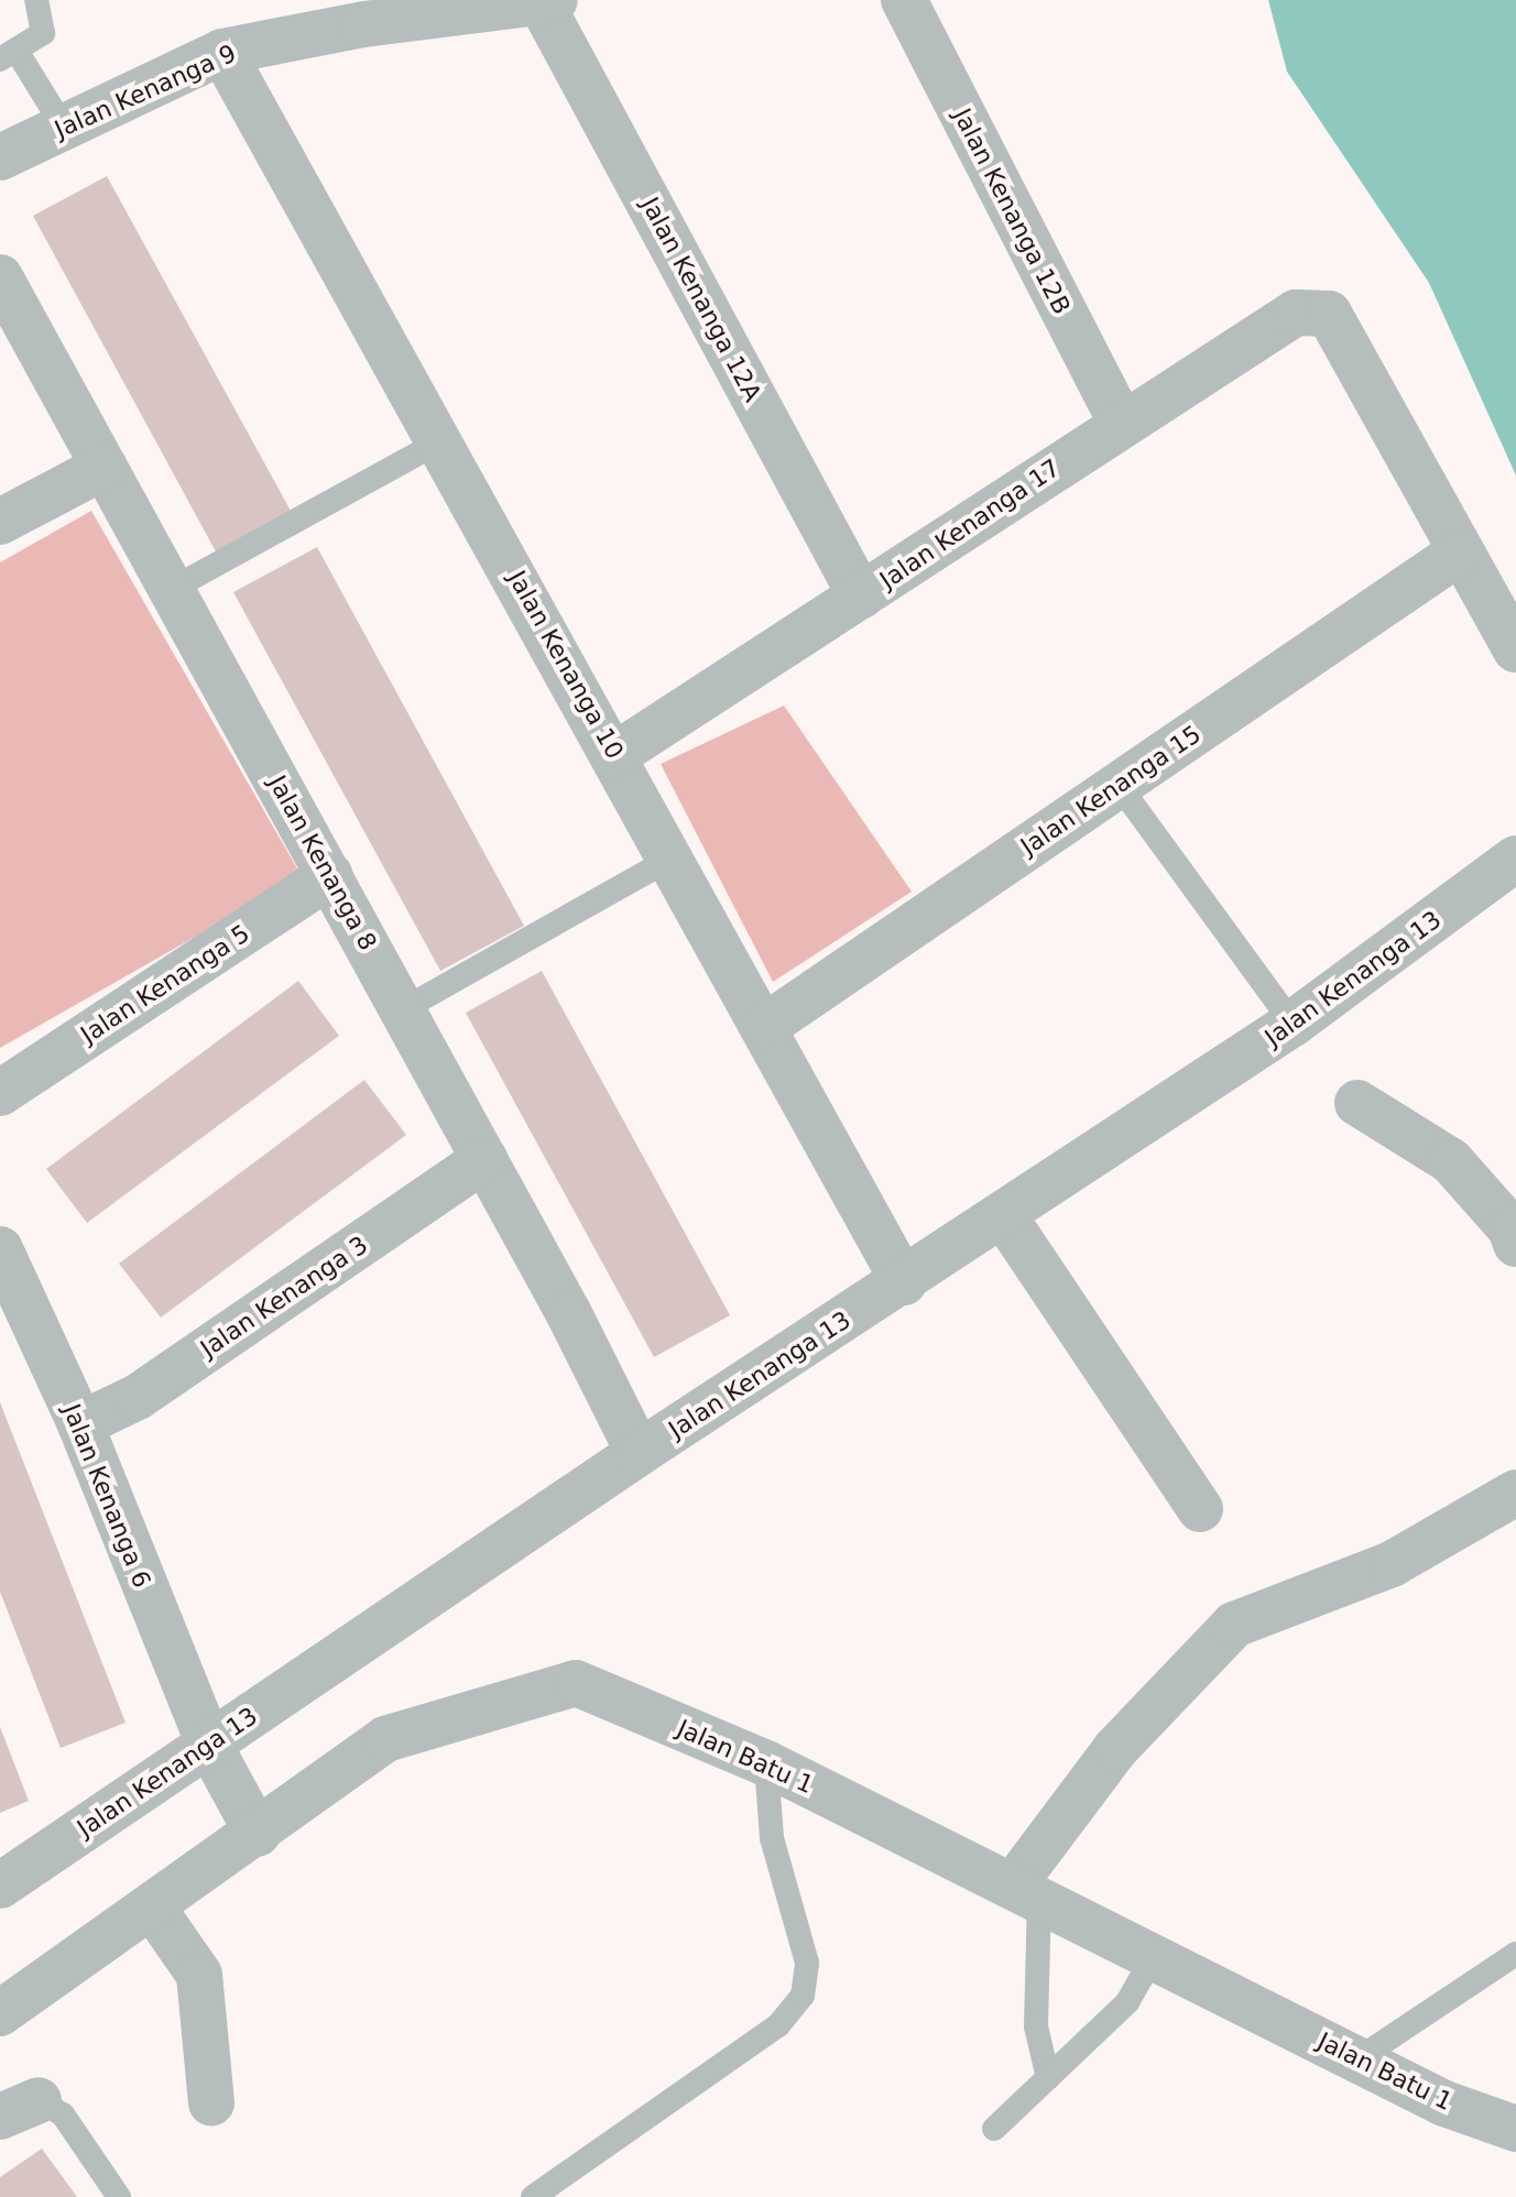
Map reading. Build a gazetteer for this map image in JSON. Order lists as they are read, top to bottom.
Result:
{
  "streets": {
    "street": [
      "Jalan Kenanga 9",
      "Jalan Kenanga 12B",
      "Jalan Kenanga 12A",
      "Jalan Kenanga 17",
      "Jalan Kenanga 10",
      "Jalan Kenanga 15",
      "Jalan Kenanga 8",
      "Jalan Kenanga 13",
      "Jalan Kenanga 5",
      "Jalan Kenanga 3",
      "Jalan Kenanga 6",
      "Jalan Batu 1"
    ]
  },
  "crossings": [
    ["Jalan Kenanga 9", "Jalan Kenanga 12A"],
    ["Jalan Kenanga 9", "Jalan Kenanga 10"],
    ["Jalan Kenanga 12B", "Jalan Kenanga 17"],
    ["Jalan Kenanga 12A", "Jalan Kenanga 17"],
    ["Jalan Kenanga 17", "Jalan Kenanga 10"],
    ["Jalan Kenanga 17", "Jalan Kenanga 15"],
    ["Jalan Kenanga 10", "Jalan Kenanga 15"],
    ["Jalan Kenanga 10", "Jalan Kenanga 13"],
    ["Jalan Kenanga 8", "Jalan Kenanga 13"],
    ["Jalan Kenanga 8", "Jalan Kenanga 5"],
    ["Jalan Kenanga 8", "Jalan Kenanga 3"],
    ["Jalan Kenanga 13", "Jalan Kenanga 6"],
    ["Jalan Kenanga 3", "Jalan Kenanga 6"],
    ["Jalan Kenanga 6", "Jalan Batu 1"]
  ]
}
